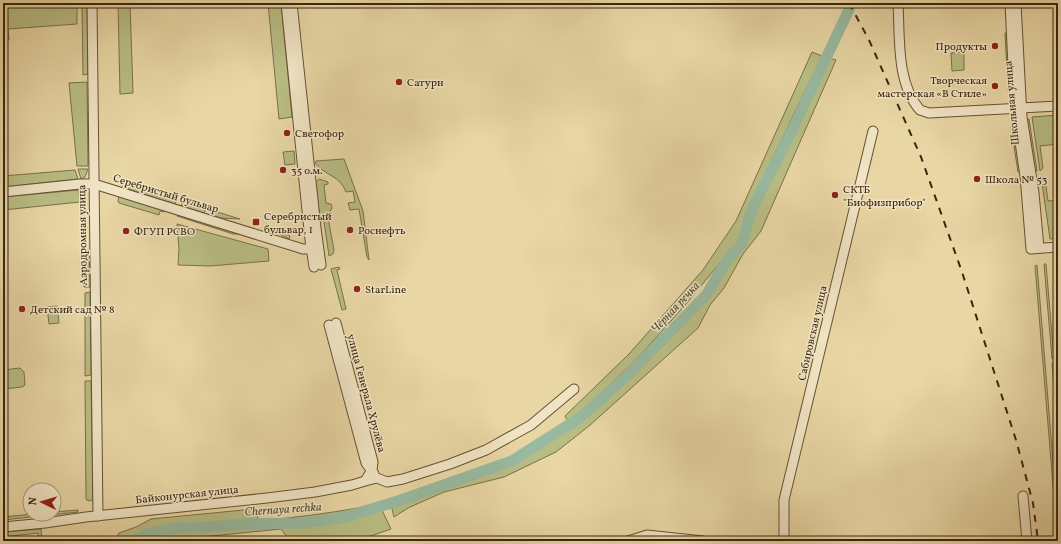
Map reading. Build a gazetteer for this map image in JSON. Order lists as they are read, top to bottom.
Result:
{
  "streets": {
    "street": [
      "Школьная улица",
      "Серебристый бульвар",
      "Аэродромная улица",
      "Сабировская улица",
      "улица Генерала Хрулёва",
      "Байконурская улица"
    ]
  },
  "crossings": [
    ["Серебристый бульвар", "Аэродромная улица"],
    ["Аэродромная улица", "Байконурская улица"],
    ["улица Генерала Хрулёва", "Байконурская улица"]
  ],
  "water": ["Чёрная речка", "Chernaya rechka"],
  "places": {
    "other": [
      "Продукты",
      "Сатурн",
      "Творческая мастерская «В Стиле»",
      "Светофор",
      "35 о.м.",
      "Школа № 53",
      "СКТБ \"Биофизприбор\"",
      "Роснефть",
      "ФГУП РСВО",
      "StarLine",
      "Детский сад № 8"
    ],
    "transit": ["Серебристый бульвар, 1"]
  },
  "north": "left"
}
